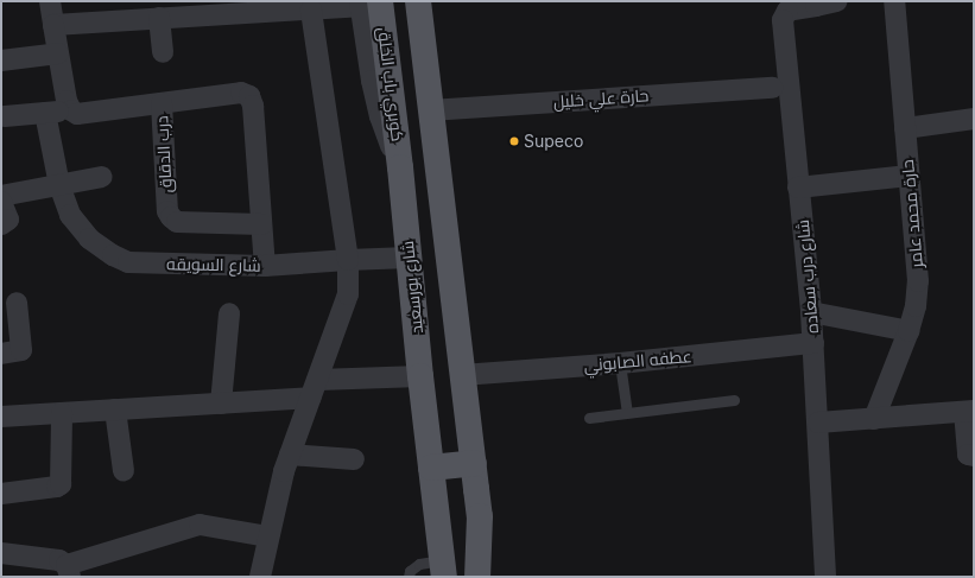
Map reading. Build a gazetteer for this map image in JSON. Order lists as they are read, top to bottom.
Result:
{
  "streets": {
    "main road": ["كوبري باب الخلق", "شارع بورسعيد"],
    "street": [
      "حارة علي خليل",
      "درب الدقاق",
      "حارة محمد عامر",
      "شارع السويقه",
      "شارع درب سعاده",
      "عطفه الصابوني"
    ]
  },
  "crossings": [
    ["كوبري باب الخلق", "شارع بورسعيد"],
    ["درب الدقاق", "شارع السويقه"],
    ["شارع السويقه", "شارع بورسعيد"],
    ["شارع درب سعاده", "عطفه الصابوني"]
  ],
  "places": ["Supeco"]
}
